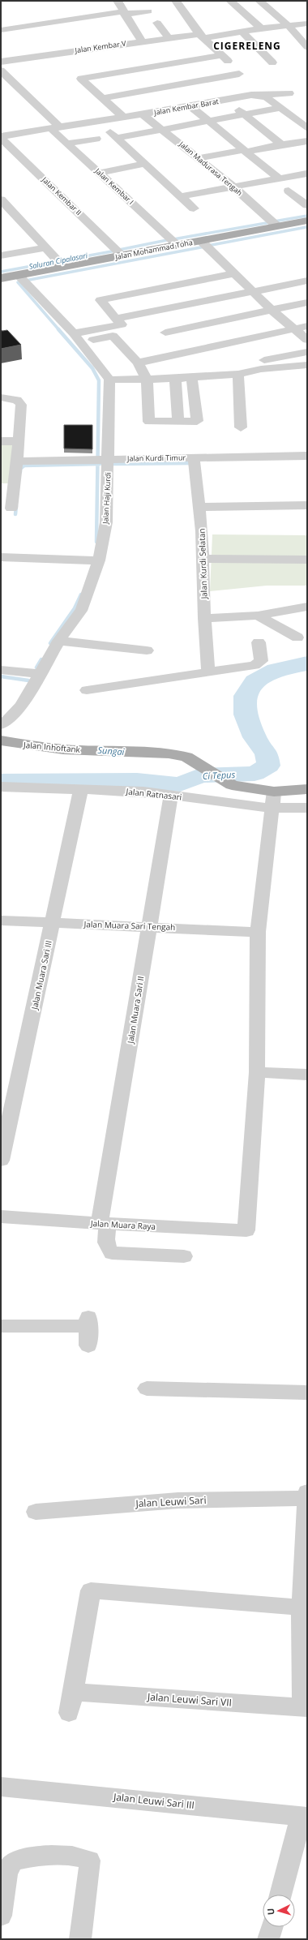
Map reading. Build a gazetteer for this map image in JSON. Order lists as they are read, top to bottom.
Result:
{
  "streets": {
    "main road": ["Jalan Mohammad Toha", "Jalan Inhoftank"],
    "street": [
      "Jalan Kembar V",
      "Jalan Kembar Barat",
      "Jalan Madurasa Tengah",
      "Jalan Kembar I",
      "Jalan Kembar II",
      "Jalan Kurdi Timur",
      "Jalan Haji Kurdi",
      "Jalan Kurdi Selatan",
      "Jalan Ratnasari",
      "Jalan Muara Sari Tengah",
      "Jalan Muara Sari III",
      "Jalan Muara Sari II",
      "Jalan Muara Raya",
      "Jalan Leuwi Sari",
      "Jalan Leuwi Sari VII",
      "Jalan Leuwi Sari III"
    ]
  },
  "crossings": [
    ["Jalan Kembar Barat", "Jalan Madurasa Tengah"],
    ["Jalan Kembar Barat", "Jalan Kembar I"],
    ["Jalan Kembar Barat", "Jalan Kembar II"],
    ["Jalan Madurasa Tengah", "Jalan Mohammad Toha"],
    ["Jalan Kembar I", "Jalan Mohammad Toha"],
    ["Jalan Kembar II", "Jalan Mohammad Toha"],
    ["Jalan Kurdi Timur", "Jalan Haji Kurdi"],
    ["Jalan Kurdi Timur", "Jalan Kurdi Selatan"],
    ["Jalan Inhoftank", "Jalan Ratnasari"],
    ["Jalan Ratnasari", "Jalan Muara Sari III"],
    ["Jalan Ratnasari", "Jalan Muara Sari II"],
    ["Jalan Muara Sari Tengah", "Jalan Muara Sari III"],
    ["Jalan Muara Sari Tengah", "Jalan Muara Sari II"],
    ["Jalan Muara Sari II", "Jalan Muara Raya"]
  ],
  "districts": ["CIGERELENG"],
  "water": ["Saluran Cipalasari", "Sungai", "Ci Tepus"],
  "north": "left"
}
